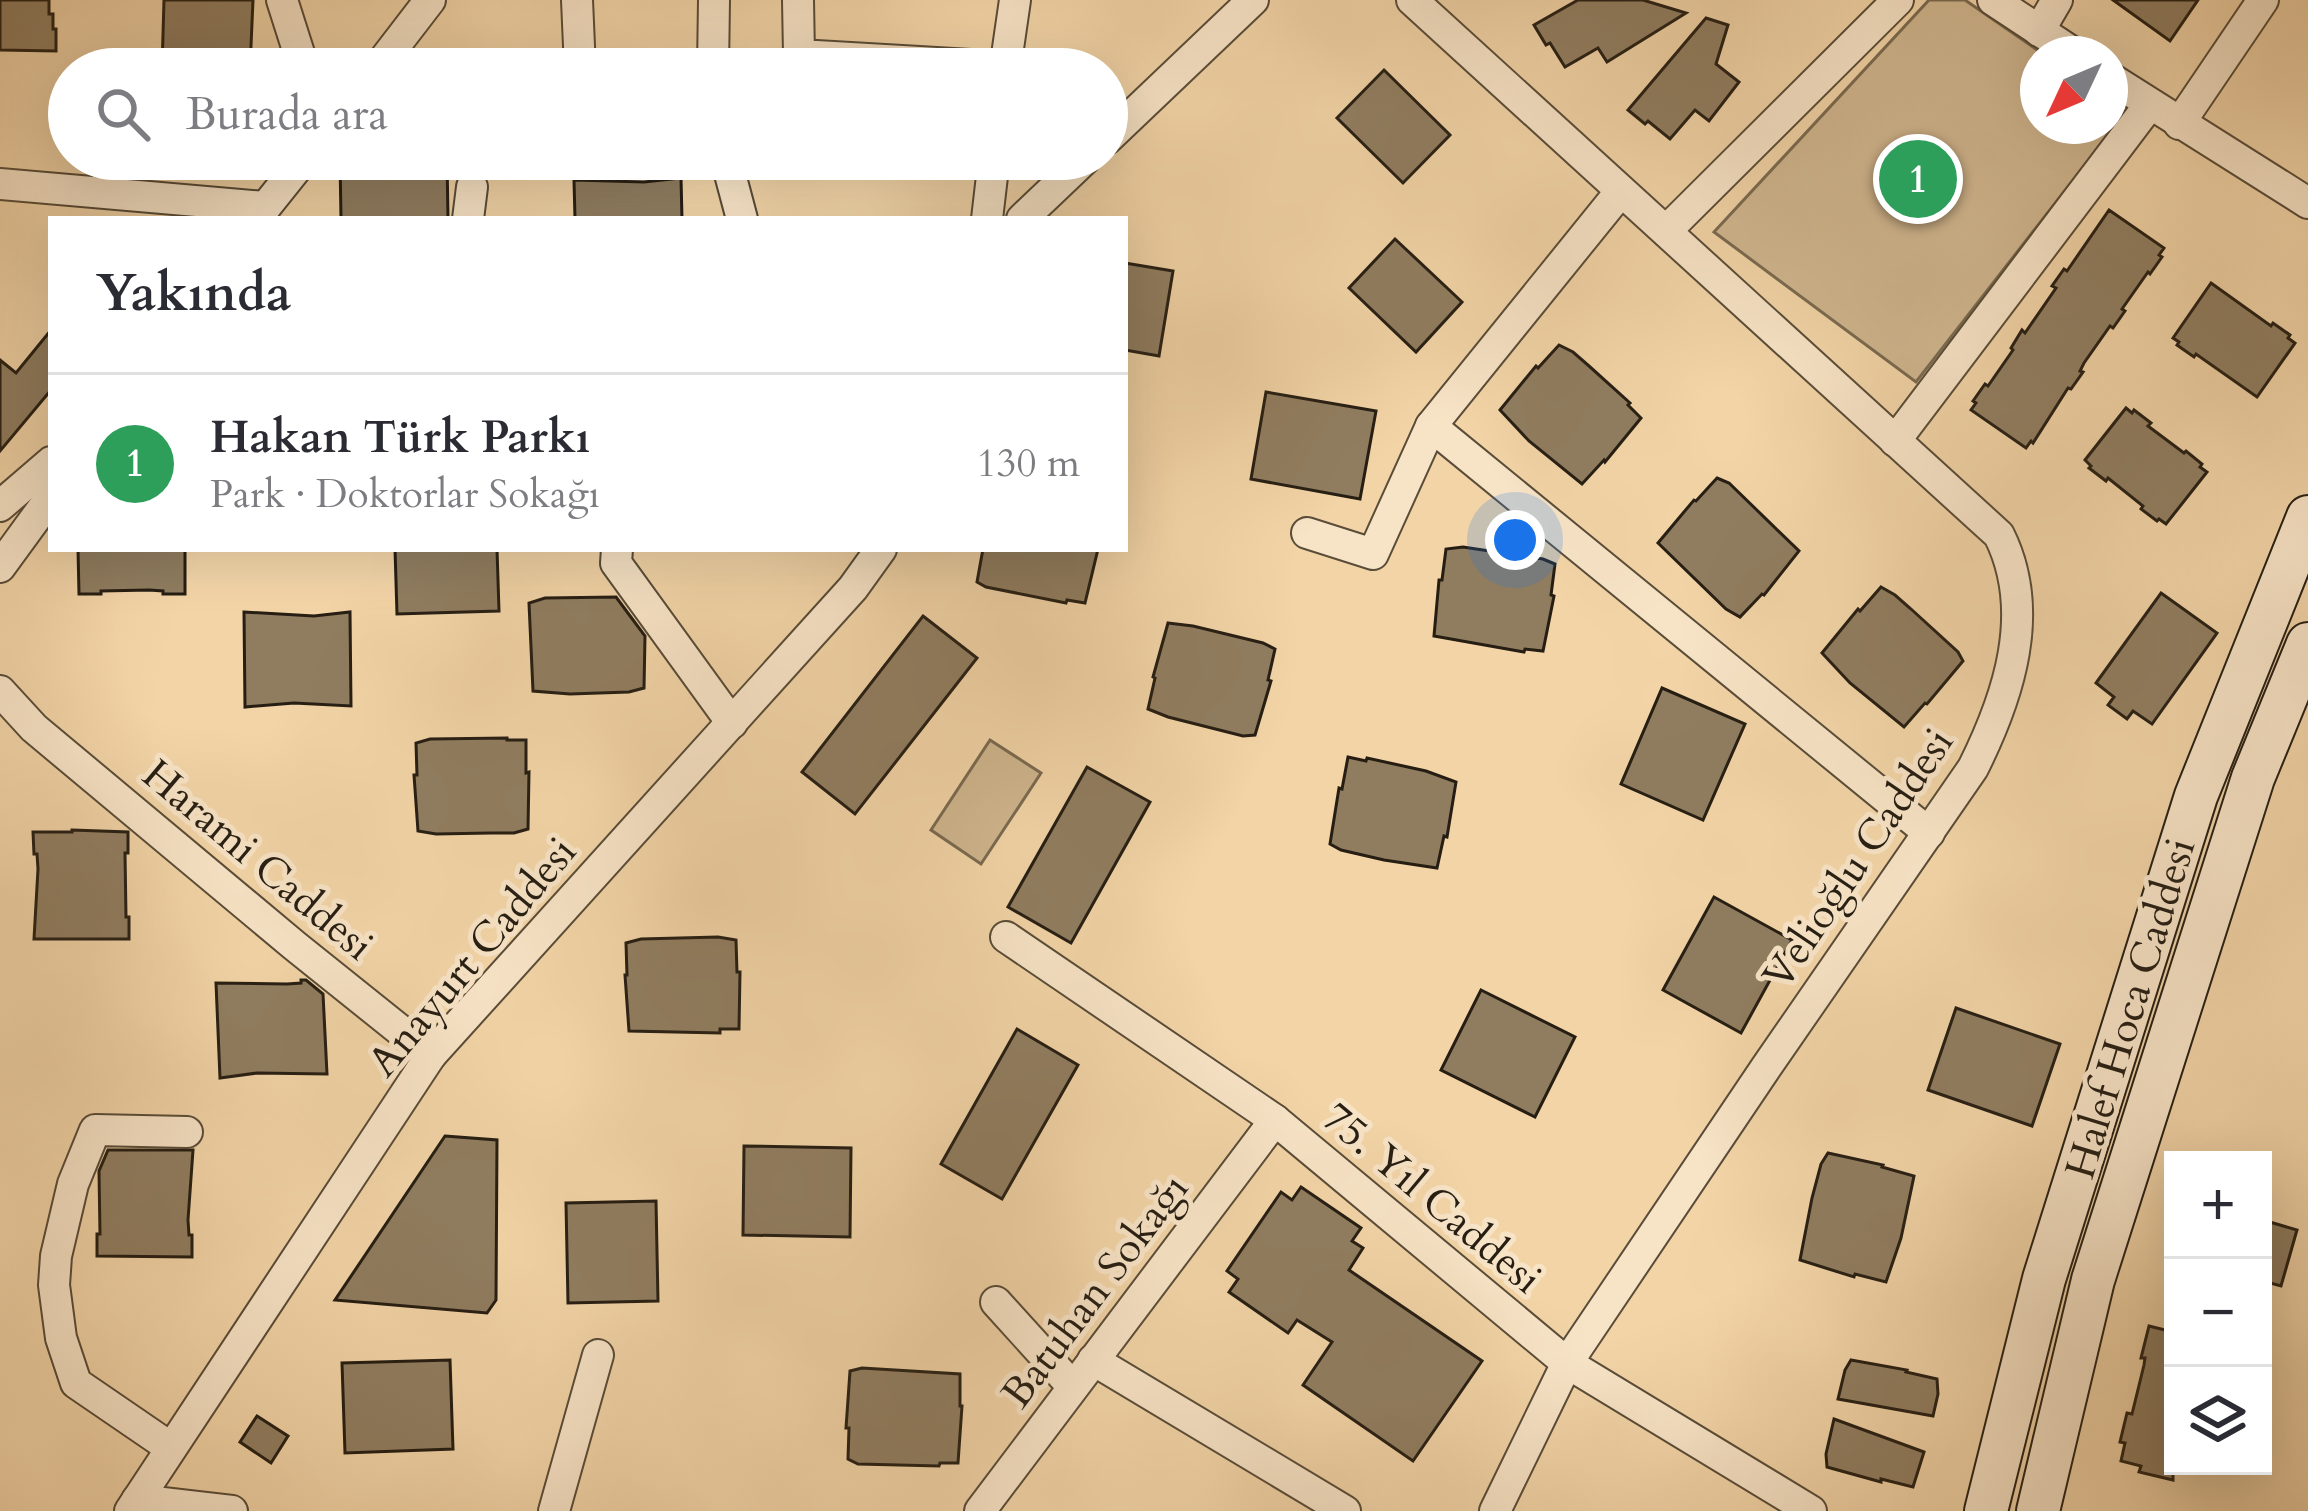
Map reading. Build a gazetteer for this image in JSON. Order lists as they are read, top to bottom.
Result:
{
  "streets": {
    "main road": ["Halef Hoca Caddesi"],
    "street": [
      "Velioğlu Caddesi",
      "Harami Caddesi",
      "Anayurt Caddesi",
      "75. Yıl Caddesi",
      "Batuhan Sokağı"
    ]
  },
  "crossings": [
    ["Velioğlu Caddesi", "75. Yıl Caddesi"],
    ["Harami Caddesi", "Anayurt Caddesi"],
    ["75. Yıl Caddesi", "Batuhan Sokağı"]
  ],
  "north": "bottom left",
  "page": {
    "search": "Burada ara",
    "pins": "1",
    "heading": "Yakında",
    "list": [
      {
        "mark": "1",
        "name": "Hakan Türk Parkı",
        "note": "Park · Doktorlar Sokağı",
        "value": "130 m"
      }
    ],
    "map_buttons": ["+", "−"]
  }
}
